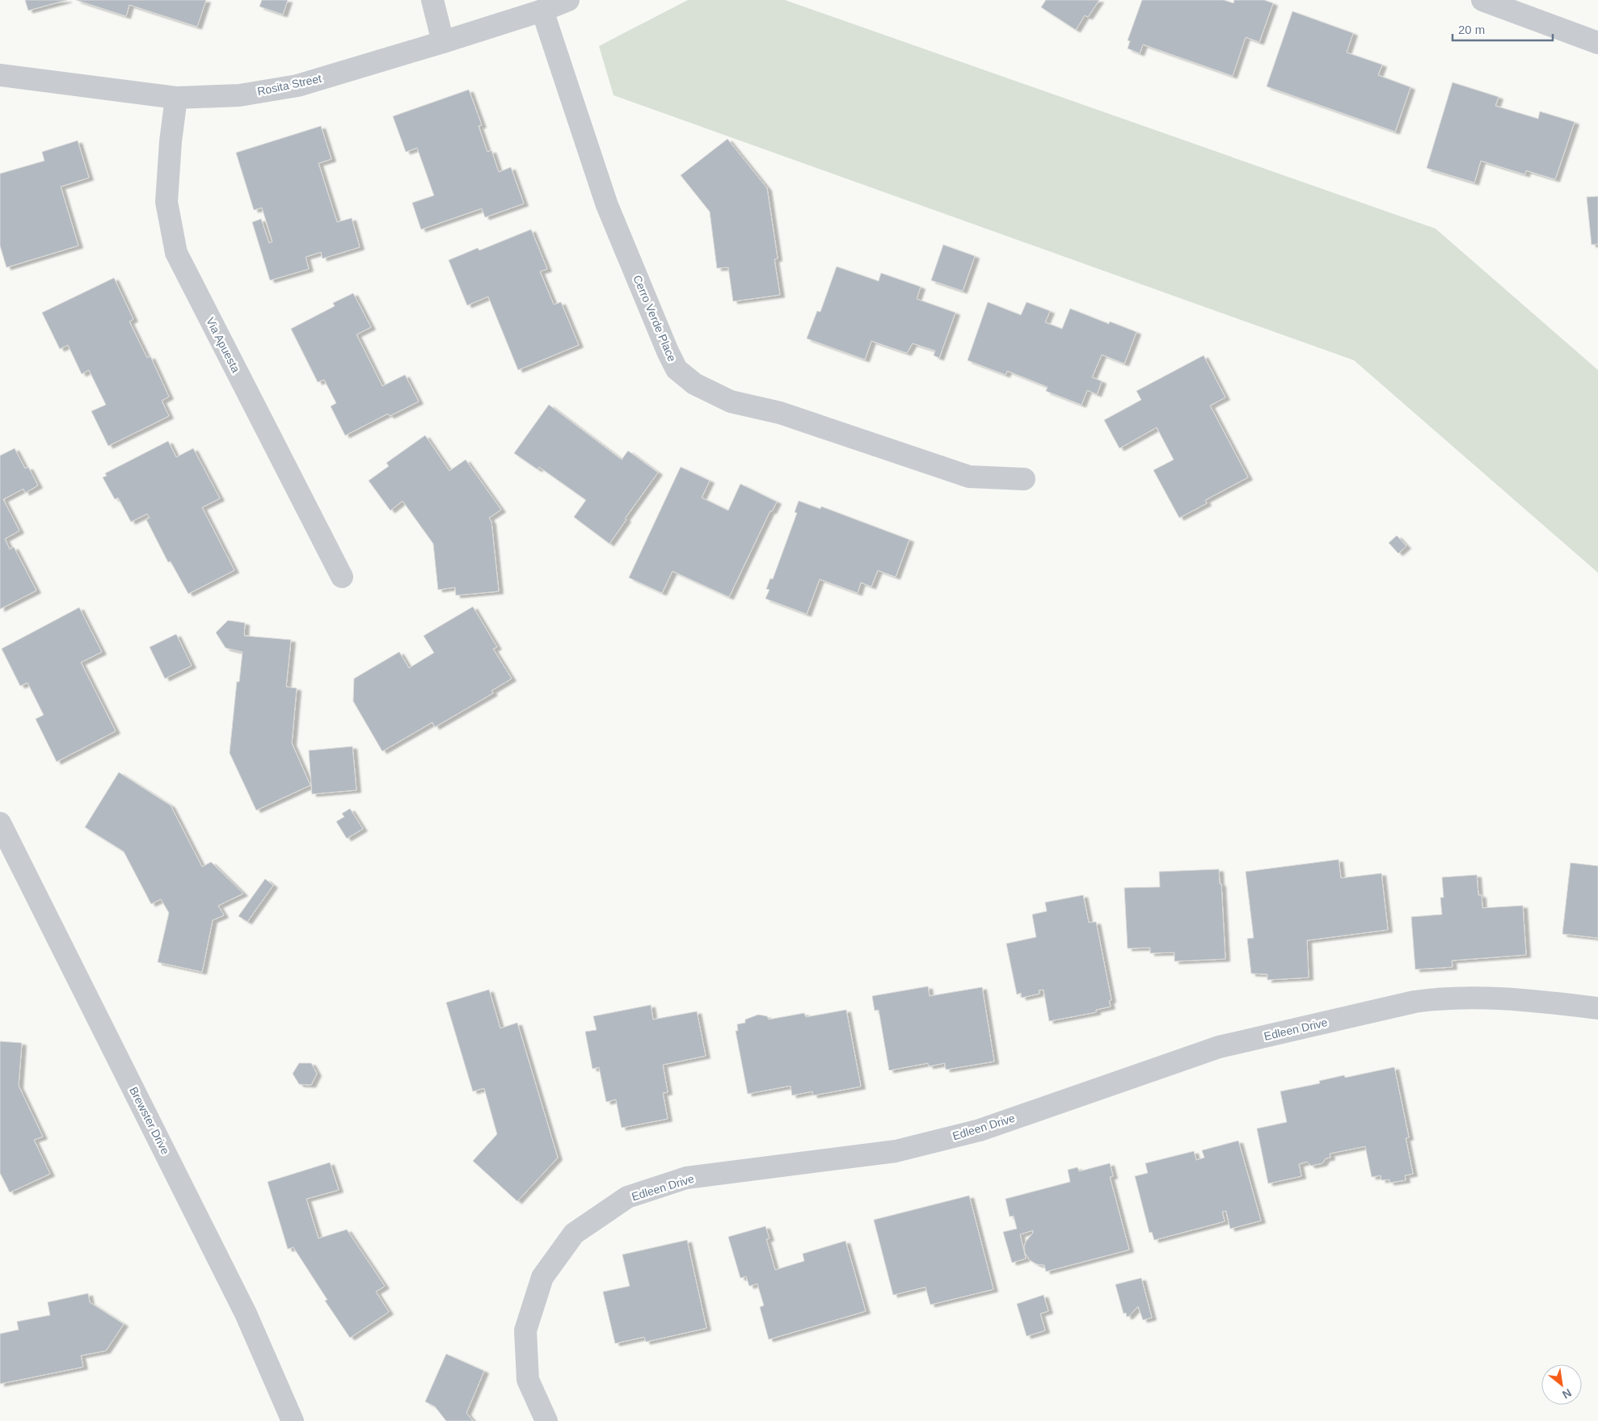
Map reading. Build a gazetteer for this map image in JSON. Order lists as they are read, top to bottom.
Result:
{
  "streets": {
    "street": [
      "Rosita Street",
      "Cerro Verde Place",
      "Via Apuesta",
      "Edleen Drive",
      "Brewster Drive"
    ]
  },
  "crossings": [
    ["Rosita Street", "Cerro Verde Place"],
    ["Rosita Street", "Via Apuesta"]
  ],
  "scale_bar": "20 m",
  "north": "bottom right"
}
